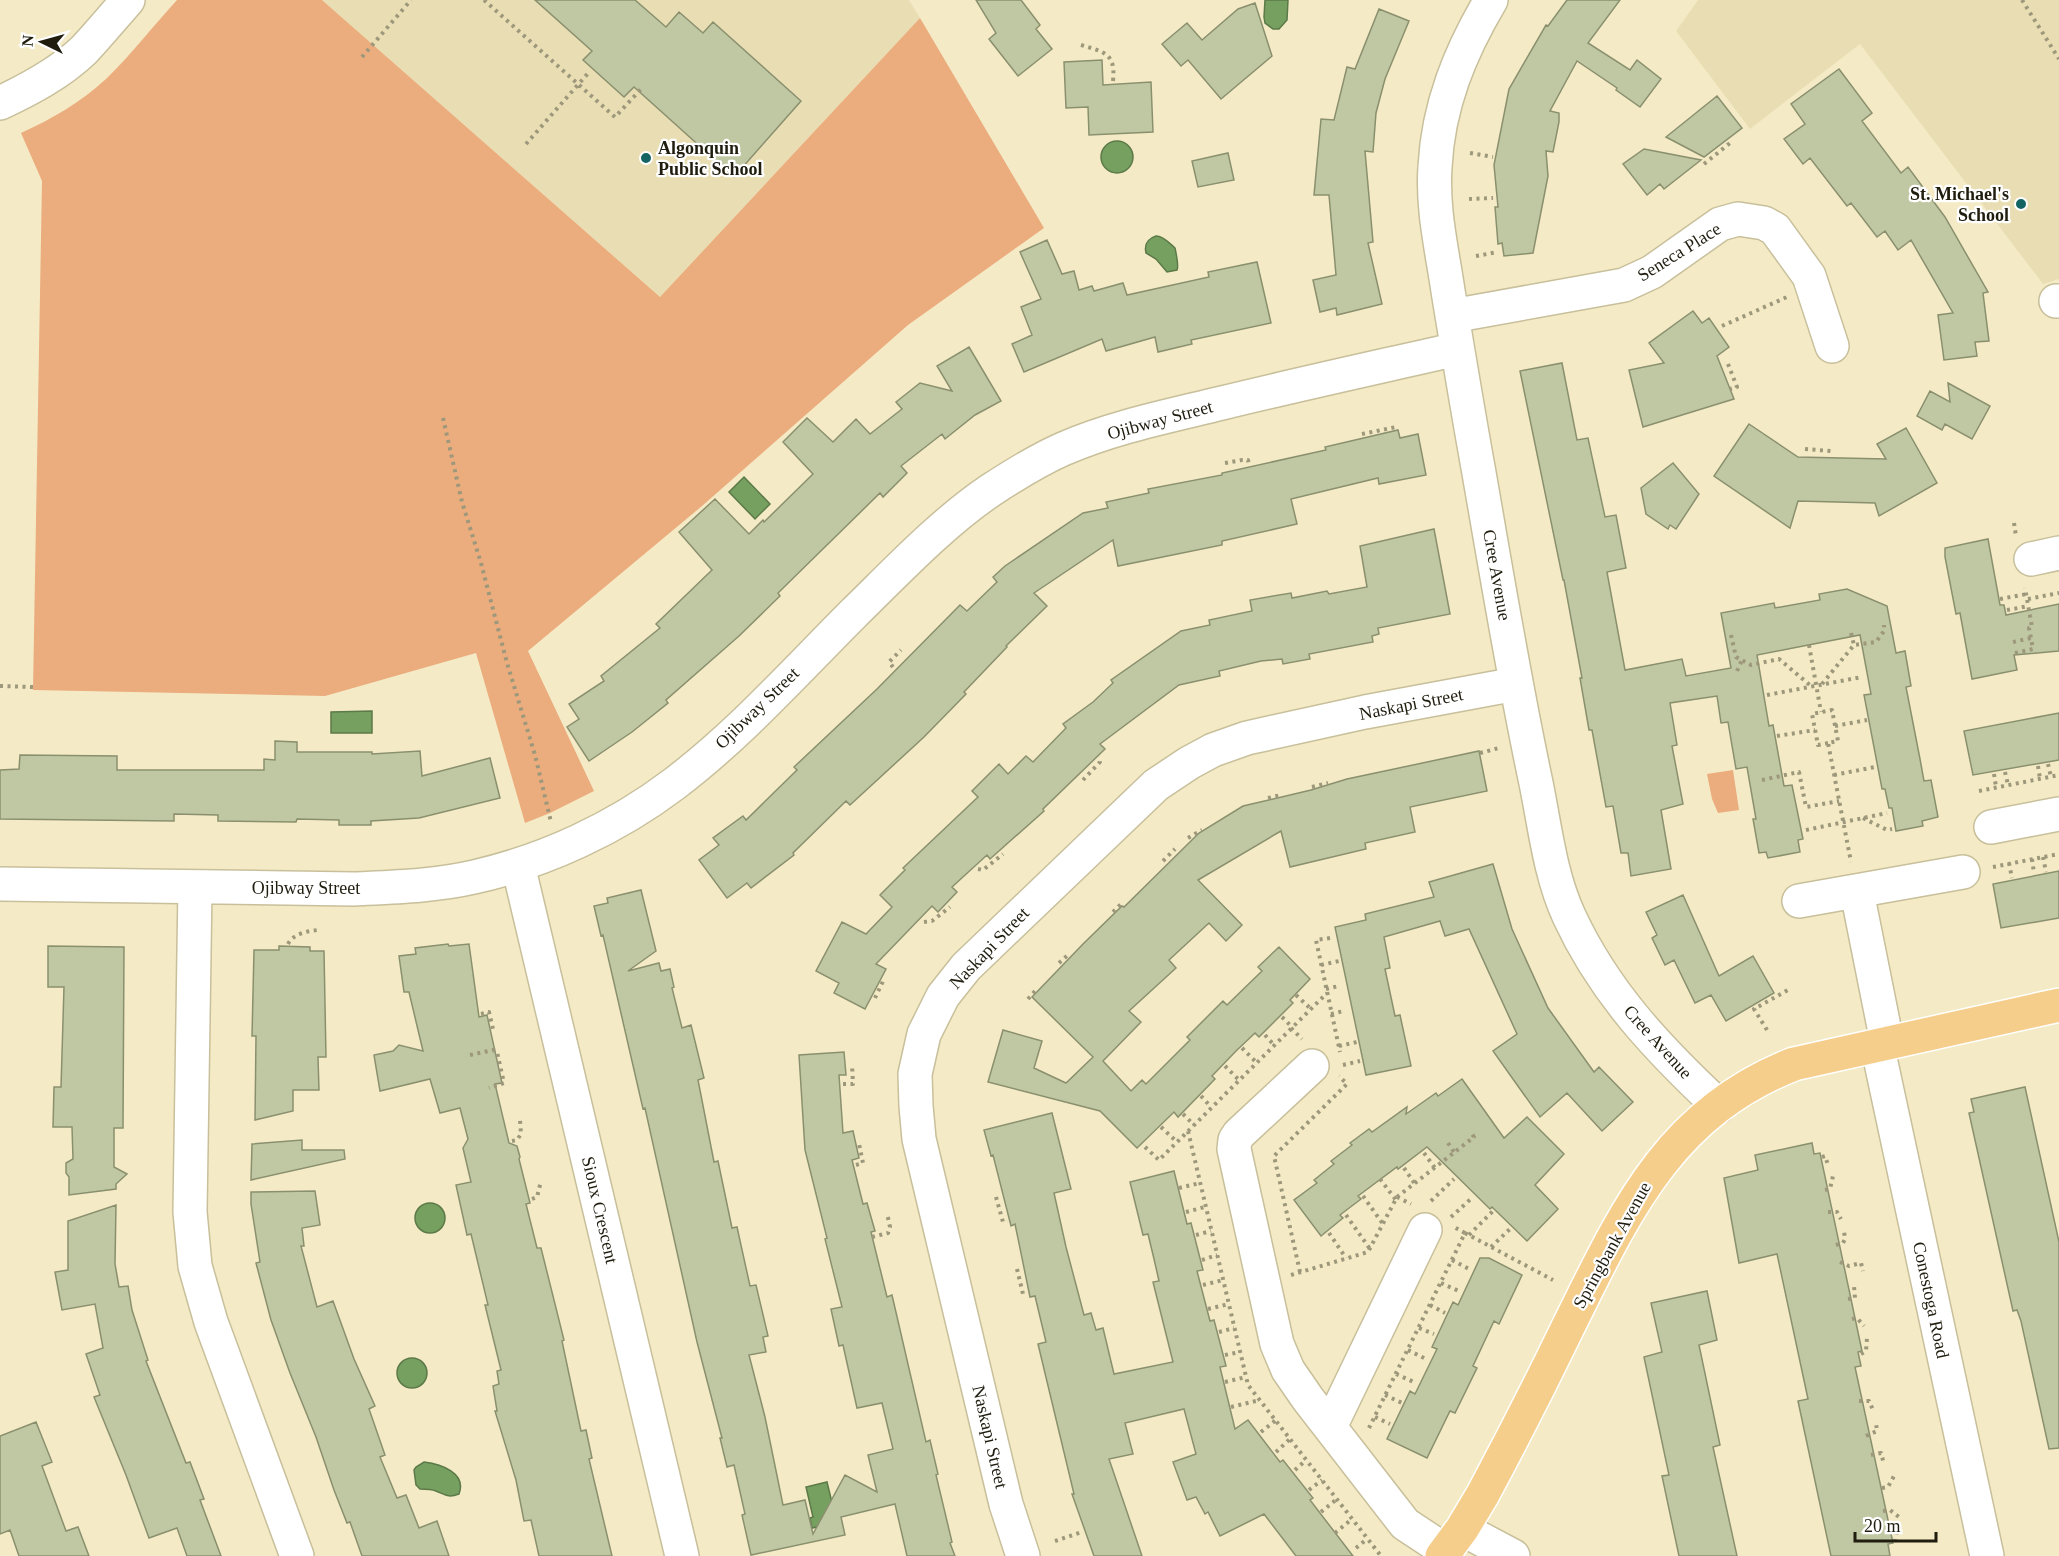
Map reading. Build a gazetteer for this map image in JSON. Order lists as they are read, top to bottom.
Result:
{
  "streets": {
    "main road": ["Springbank Avenue"],
    "street": [
      "Seneca Place",
      "Ojibway Street",
      "Cree Avenue",
      "Naskapi Street",
      "Sioux Crescent",
      "Conestoga Road"
    ]
  },
  "crossings": [
    ["Seneca Place", "Cree Avenue"],
    ["Ojibway Street", "Cree Avenue"],
    ["Ojibway Street", "Sioux Crescent"],
    ["Cree Avenue", "Naskapi Street"],
    ["Cree Avenue", "Springbank Avenue"],
    ["Springbank Avenue", "Conestoga Road"]
  ],
  "places": ["Algonquin Public School", "St. Michael's School"],
  "scale_bar": "20 m",
  "north": "left"
}
